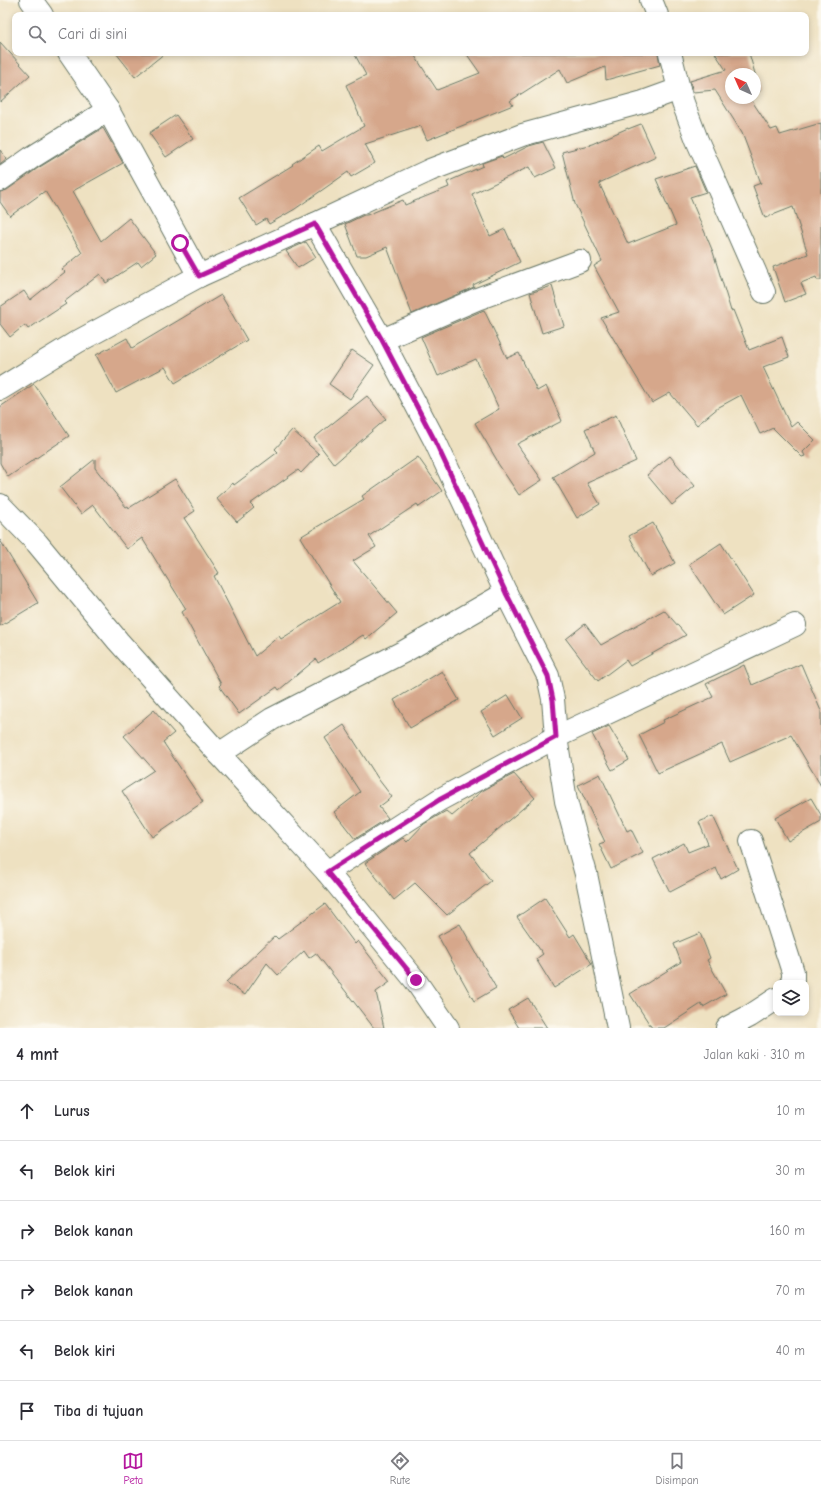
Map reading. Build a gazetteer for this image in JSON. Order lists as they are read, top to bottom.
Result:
{
  "north": "top left",
  "page": {
    "search": "Cari di sini",
    "heading": ["4 mnt", "Jalan kaki · 310 m"],
    "list": [
      ["Lurus", "10 m"],
      ["Belok kiri", "30 m"],
      ["Belok kanan", "160 m"],
      ["Belok kanan", "70 m"],
      ["Belok kiri", "40 m"],
      "Tiba di tujuan"
    ],
    "nav": ["Peta", "Rute", "Disimpan"]
  }
}
